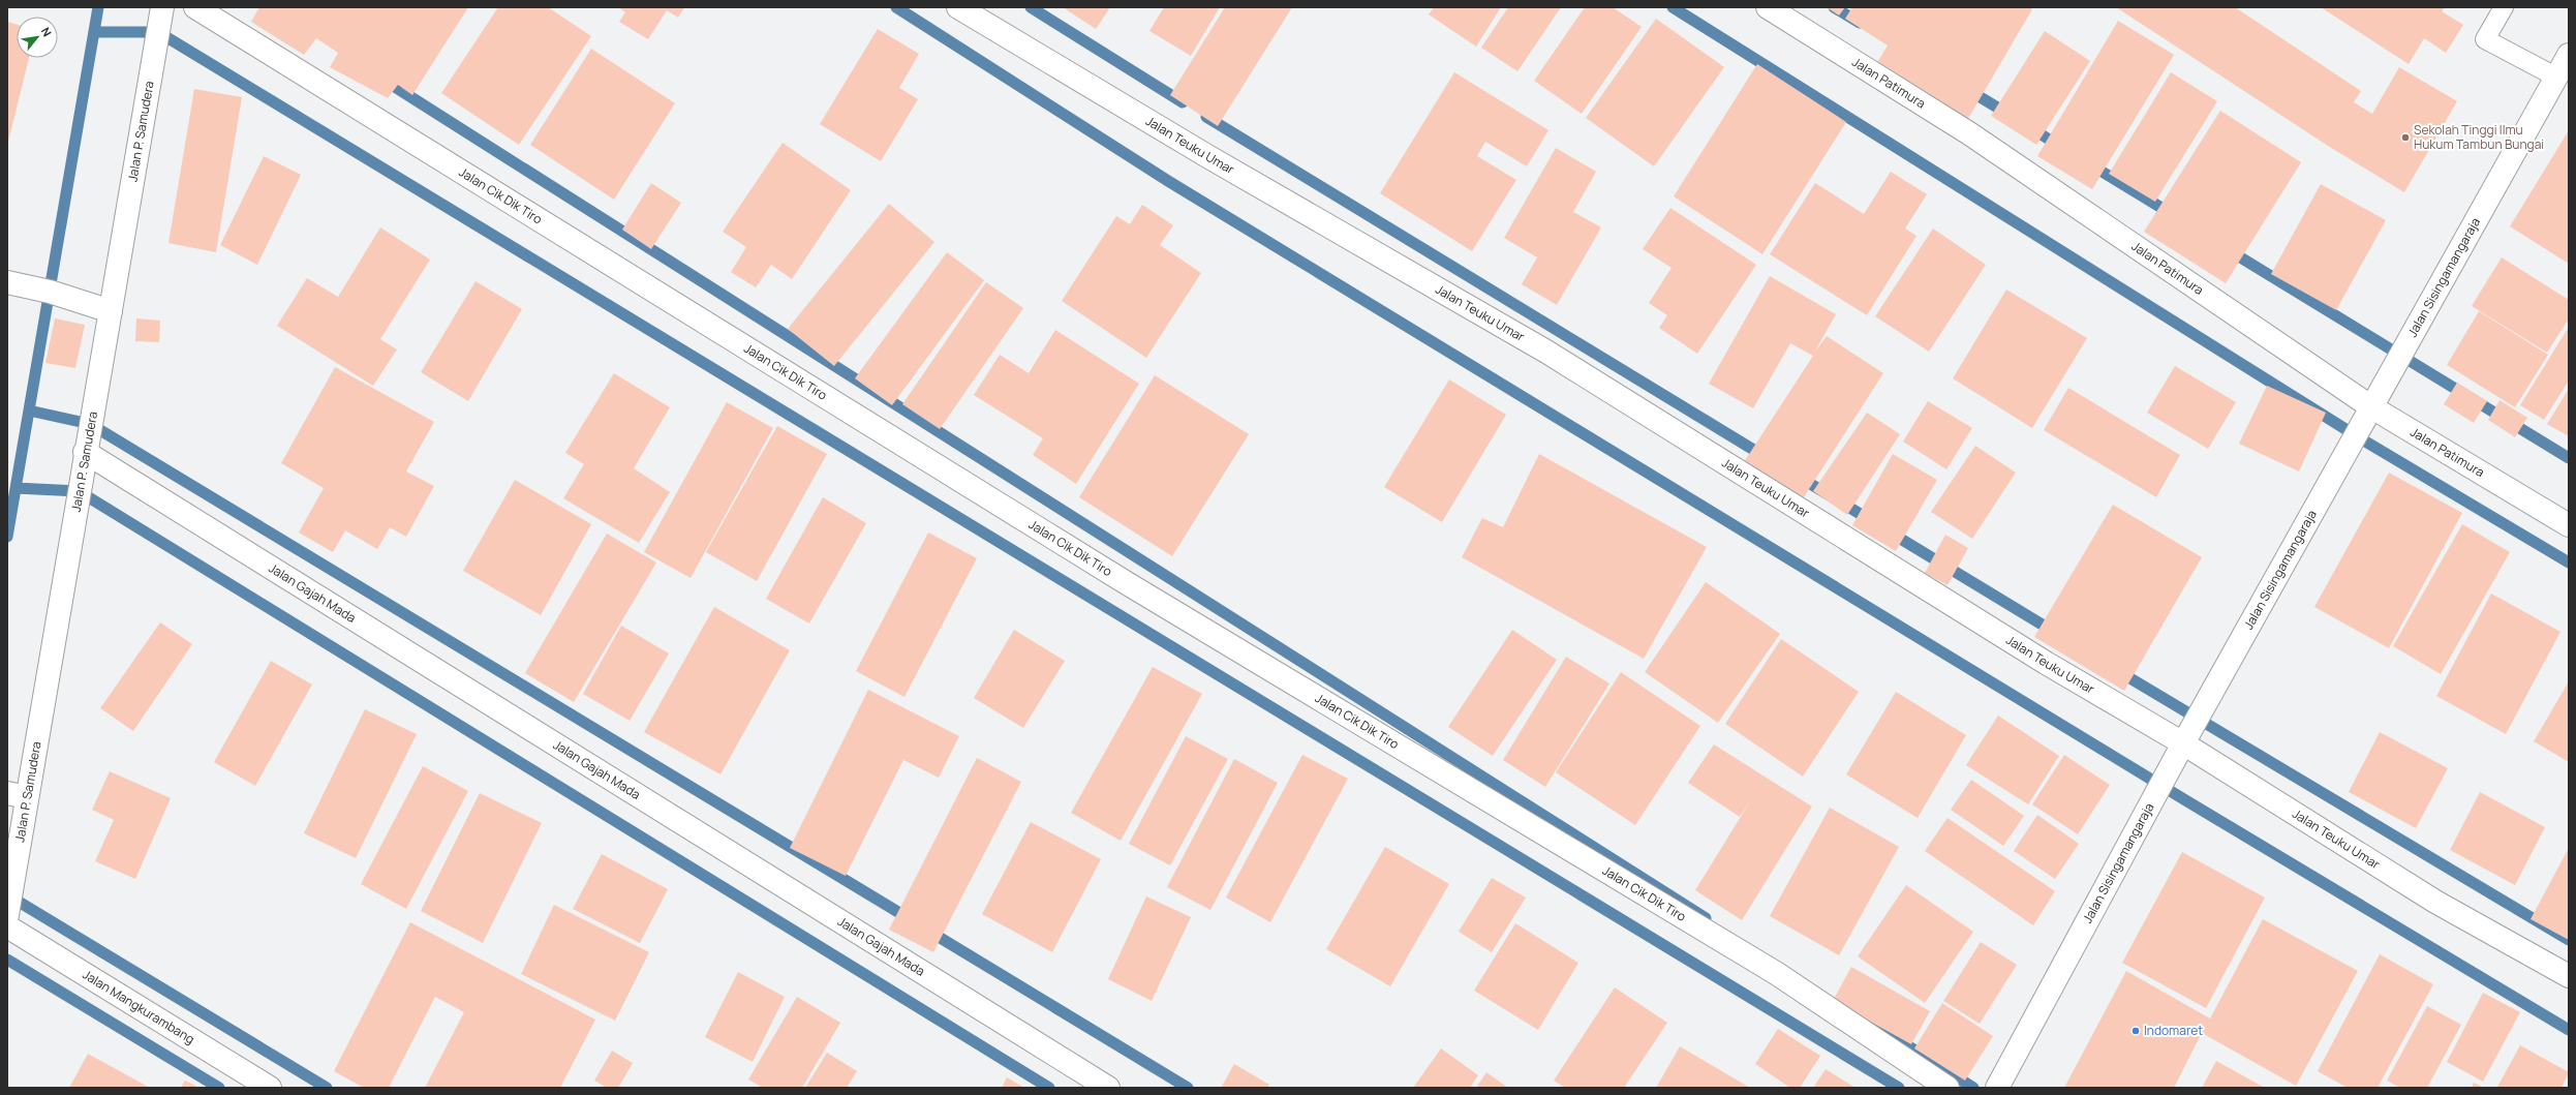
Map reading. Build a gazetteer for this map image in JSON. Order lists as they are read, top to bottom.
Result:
{
  "streets": {
    "street": [
      "Jalan Patimura",
      "Jalan P. Samudera",
      "Jalan Teuku Umar",
      "Jalan Cik Dik Tiro",
      "Jalan Sisingamangaraja",
      "Jalan Gajah Mada",
      "Jalan Mangkurambang"
    ]
  },
  "crossings": [
    ["Jalan Patimura", "Jalan Sisingamangaraja"],
    ["Jalan P. Samudera", "Jalan Gajah Mada"],
    ["Jalan Teuku Umar", "Jalan Sisingamangaraja"]
  ],
  "places": ["Sekolah Tinggi Ilmu Hukum Tambun Bungai", "Indomaret"],
  "north": "top right"
}
